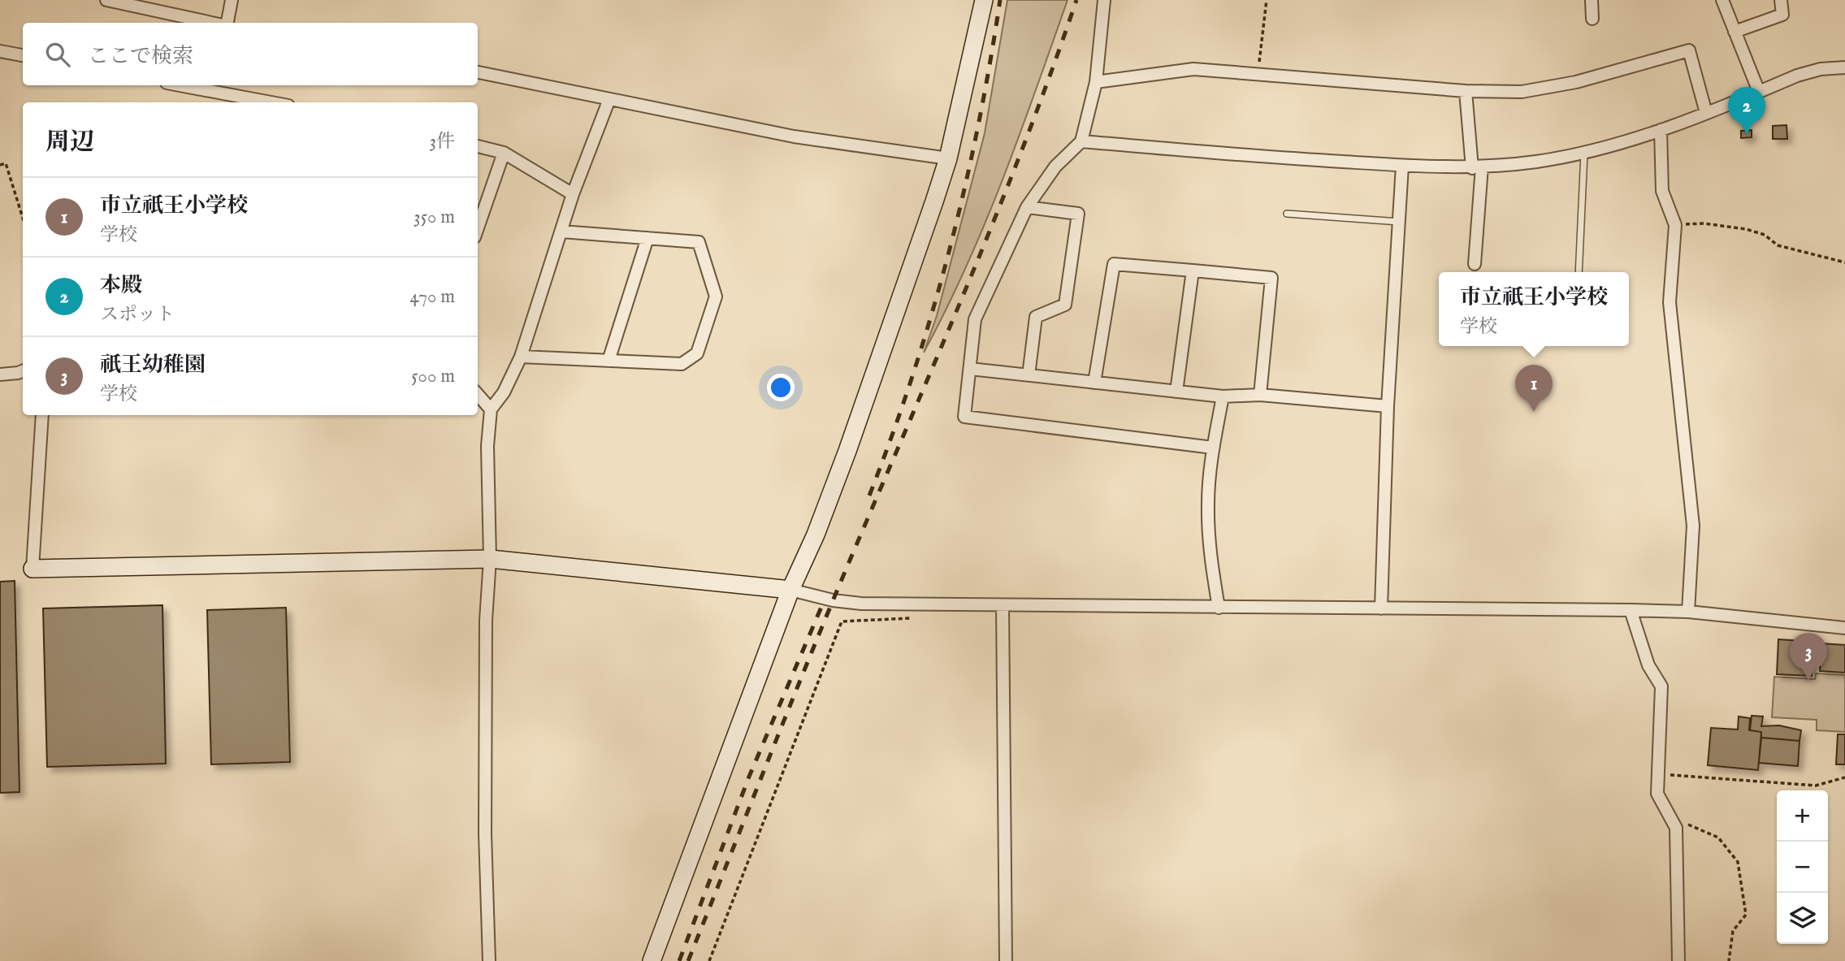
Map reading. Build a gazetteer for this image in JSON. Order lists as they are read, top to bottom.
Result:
{
  "page": {
    "search": "ここで検索",
    "pins": ["2", "1", "3"],
    "heading": ["周辺", "3件"],
    "list": [
      {
        "mark": "1",
        "name": "市立祇王小学校",
        "note": "学校",
        "value": "350 m"
      },
      {
        "mark": "2",
        "name": "本殿",
        "note": "スポット",
        "value": "470 m"
      },
      {
        "mark": "3",
        "name": "祇王幼稚園",
        "note": "学校",
        "value": "500 m"
      }
    ],
    "popup": ["市立祇王小学校", "学校"],
    "map_buttons": ["+", "−"]
  }
}
